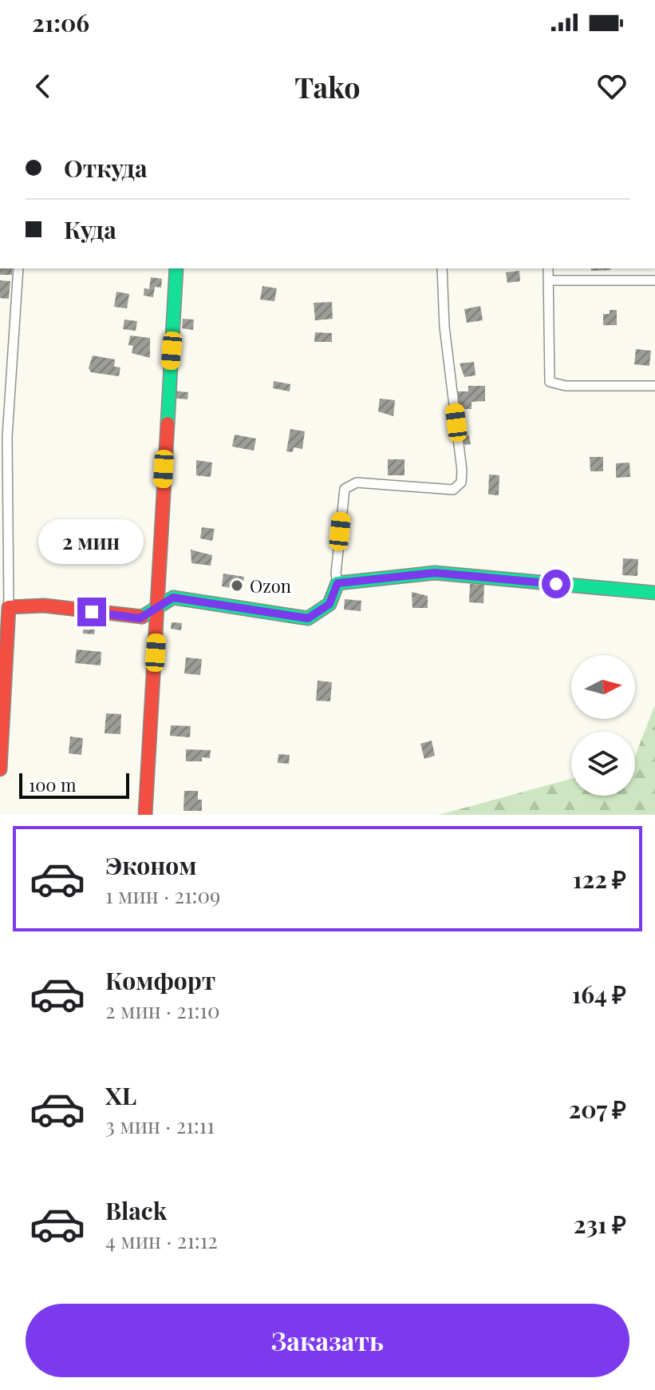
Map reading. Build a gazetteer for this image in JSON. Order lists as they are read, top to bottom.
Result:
{
  "places": ["Ozon"],
  "scale_bar": "100 m",
  "north": "right",
  "page": {
    "status": "21:06",
    "header": "Tako",
    "banner": ["Откуда", "Куда"],
    "bubble": "2 мин",
    "scale": "100 m",
    "list": [
      {
        "name": "Эконом",
        "note": "1 мин · 21:09",
        "value": "122 ₽"
      },
      {
        "name": "Комфорт",
        "note": "2 мин · 21:10",
        "value": "164 ₽"
      },
      {
        "name": "XL",
        "note": "3 мин · 21:11",
        "value": "207 ₽"
      },
      {
        "name": "Black",
        "note": "4 мин · 21:12",
        "value": "231 ₽"
      }
    ],
    "buttons": "Заказать"
  }
}
